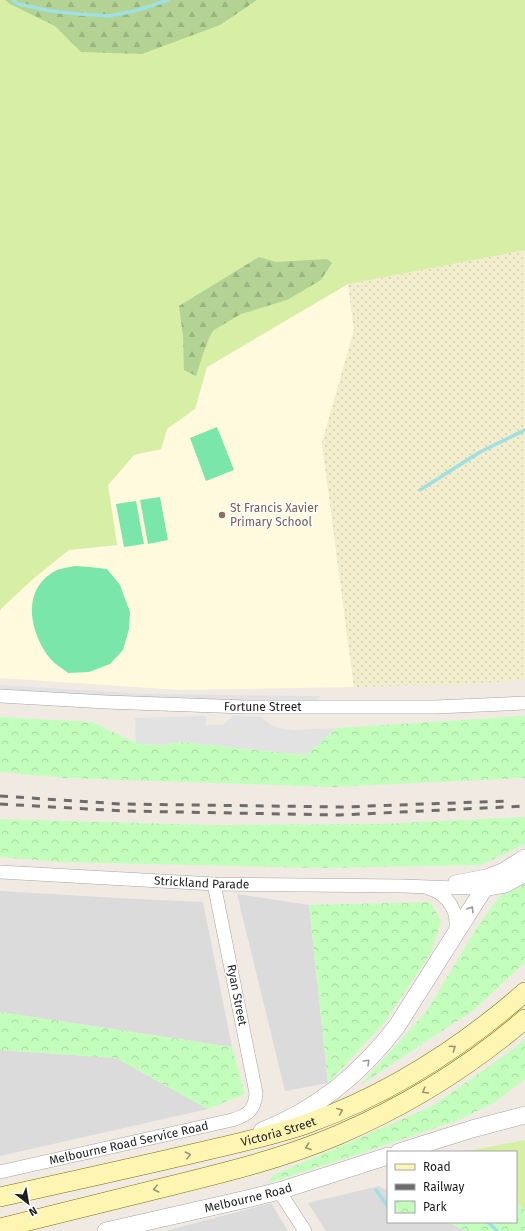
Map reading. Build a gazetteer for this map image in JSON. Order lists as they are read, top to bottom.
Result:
{
  "streets": {
    "main road": ["Victoria Street"],
    "street": [
      "Fortune Street",
      "Strickland Parade",
      "Ryan Street",
      "Melbourne Road Service Road",
      "Melbourne Road"
    ]
  },
  "crossings": [
    ["Strickland Parade", "Ryan Street"],
    ["Ryan Street", "Melbourne Road Service Road"]
  ],
  "places": ["St Francis Xavier Primary School"],
  "legend": ["Road", "Railway", "Park"],
  "north": "bottom right"
}
